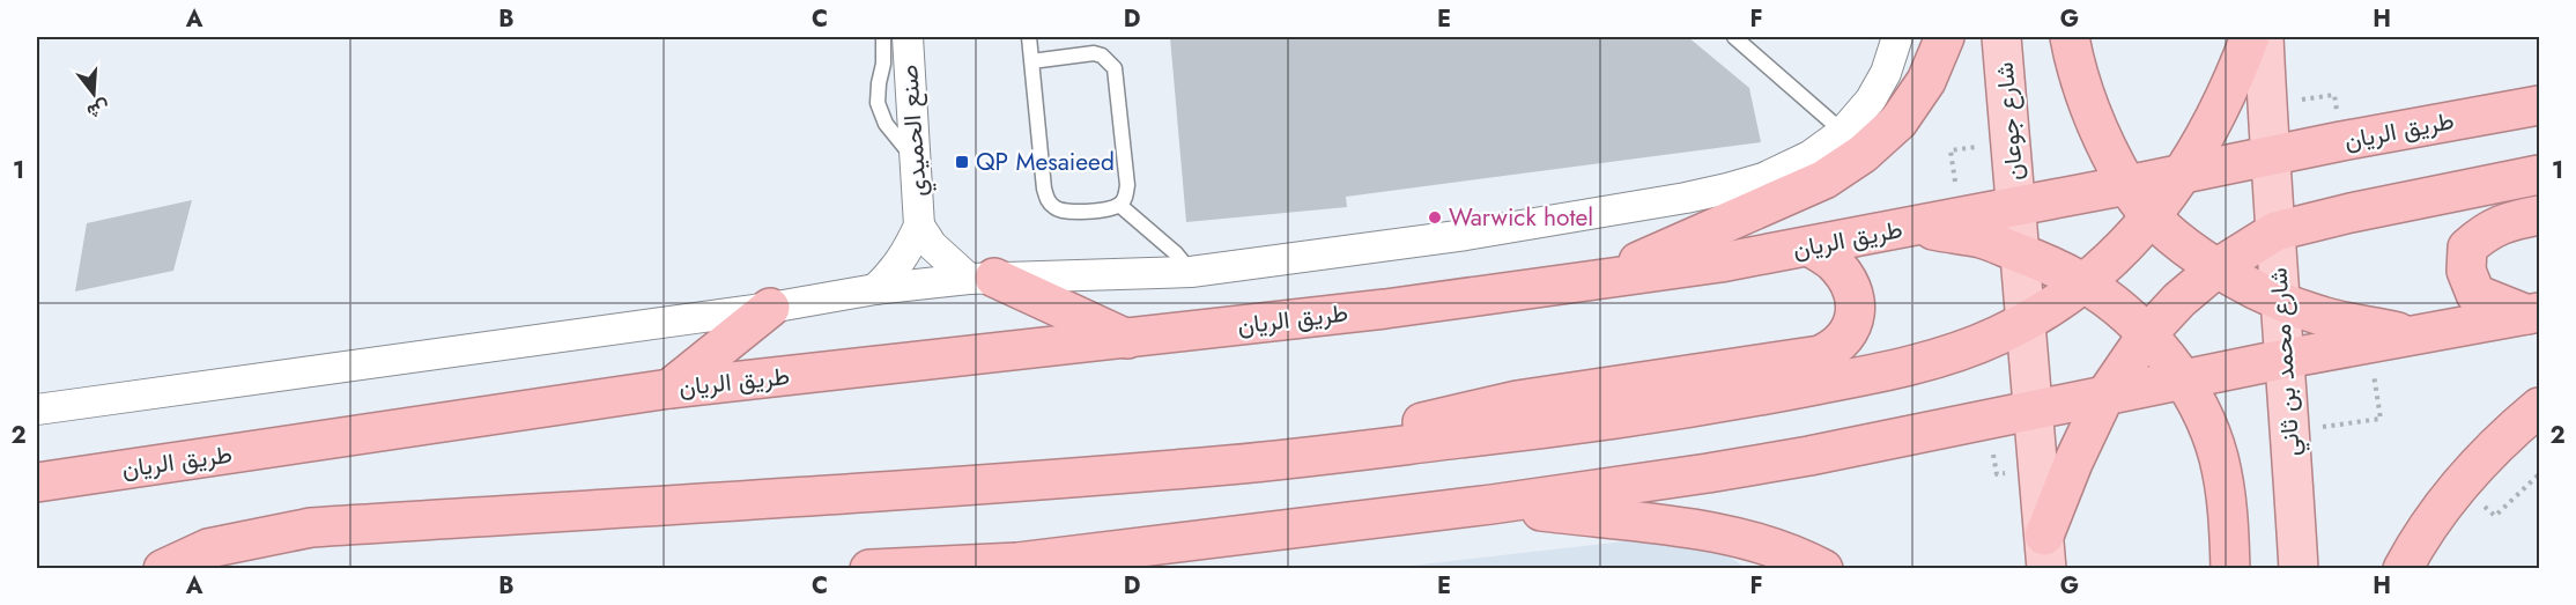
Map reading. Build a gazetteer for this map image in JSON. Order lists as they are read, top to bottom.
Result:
{
  "streets": {
    "highway": ["طريق الريان"],
    "main road": ["شارع جوعان", "شارع محمد بن ثاني"],
    "street": ["صنع الحميدي"]
  },
  "crossings": [
    ["شارع جوعان", "طريق الريان"],
    ["طريق الريان", "شارع محمد بن ثاني"]
  ],
  "places": {
    "transit": ["QP Mesaieed"],
    "other": ["Warwick hotel"]
  },
  "north": "bottom",
  "grid": {
    "columns": [
      "A",
      "B",
      "C",
      "D",
      "E",
      "F",
      "G",
      "H"
    ],
    "rows": ["1", "2"]
  }
}
